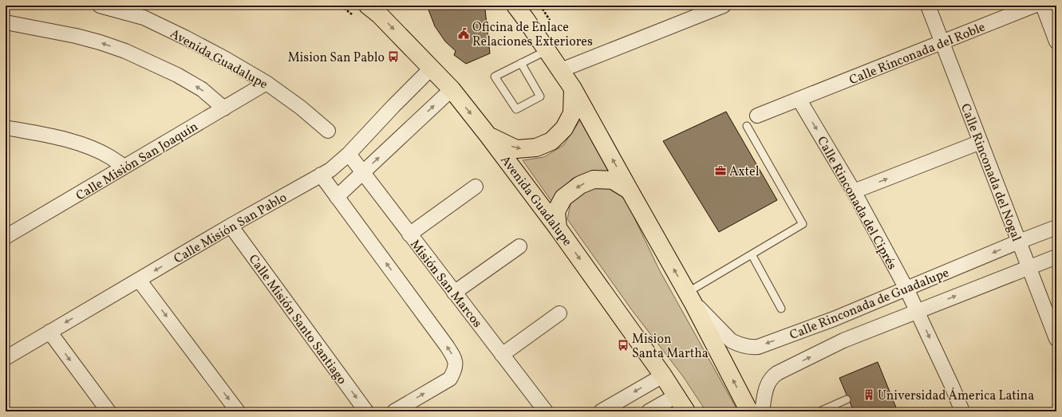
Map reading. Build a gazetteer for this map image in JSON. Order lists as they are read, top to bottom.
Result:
{
  "streets": {
    "main road": ["Avenida Guadalupe"],
    "street": [
      "Calle Rinconada del Roble",
      "Calle Misión San Joaquín",
      "Calle Rinconada del Nogal",
      "Calle Rinconada del Ciprés",
      "Calle Misión San Pablo",
      "Misión San Marcos",
      "Calle Rinconada de Guadalupe",
      "Calle Misión Santo Santiago"
    ]
  },
  "crossings": [
    ["Calle Rinconada del Roble", "Calle Rinconada del Nogal"],
    ["Calle Rinconada del Roble", "Calle Rinconada del Ciprés"],
    ["Avenida Guadalupe", "Calle Misión San Joaquín"],
    ["Avenida Guadalupe", "Calle Misión San Pablo"],
    ["Calle Rinconada del Nogal", "Calle Rinconada de Guadalupe"],
    ["Calle Rinconada del Ciprés", "Calle Rinconada de Guadalupe"],
    ["Calle Misión San Pablo", "Misión San Marcos"],
    ["Calle Misión San Pablo", "Calle Misión Santo Santiago"]
  ],
  "one_way": ["Avenida Guadalupe", "Calle Rinconada del Ciprés", "Calle Misión San Pablo"],
  "places": {
    "public building": ["Oficina de Enlace Relaciones Exteriores"],
    "bus stop": ["Mision San Pablo", "Mision Santa Martha"],
    "office": ["Axtel"],
    "building": ["Universidad Ámerica Latina"]
  }
}
